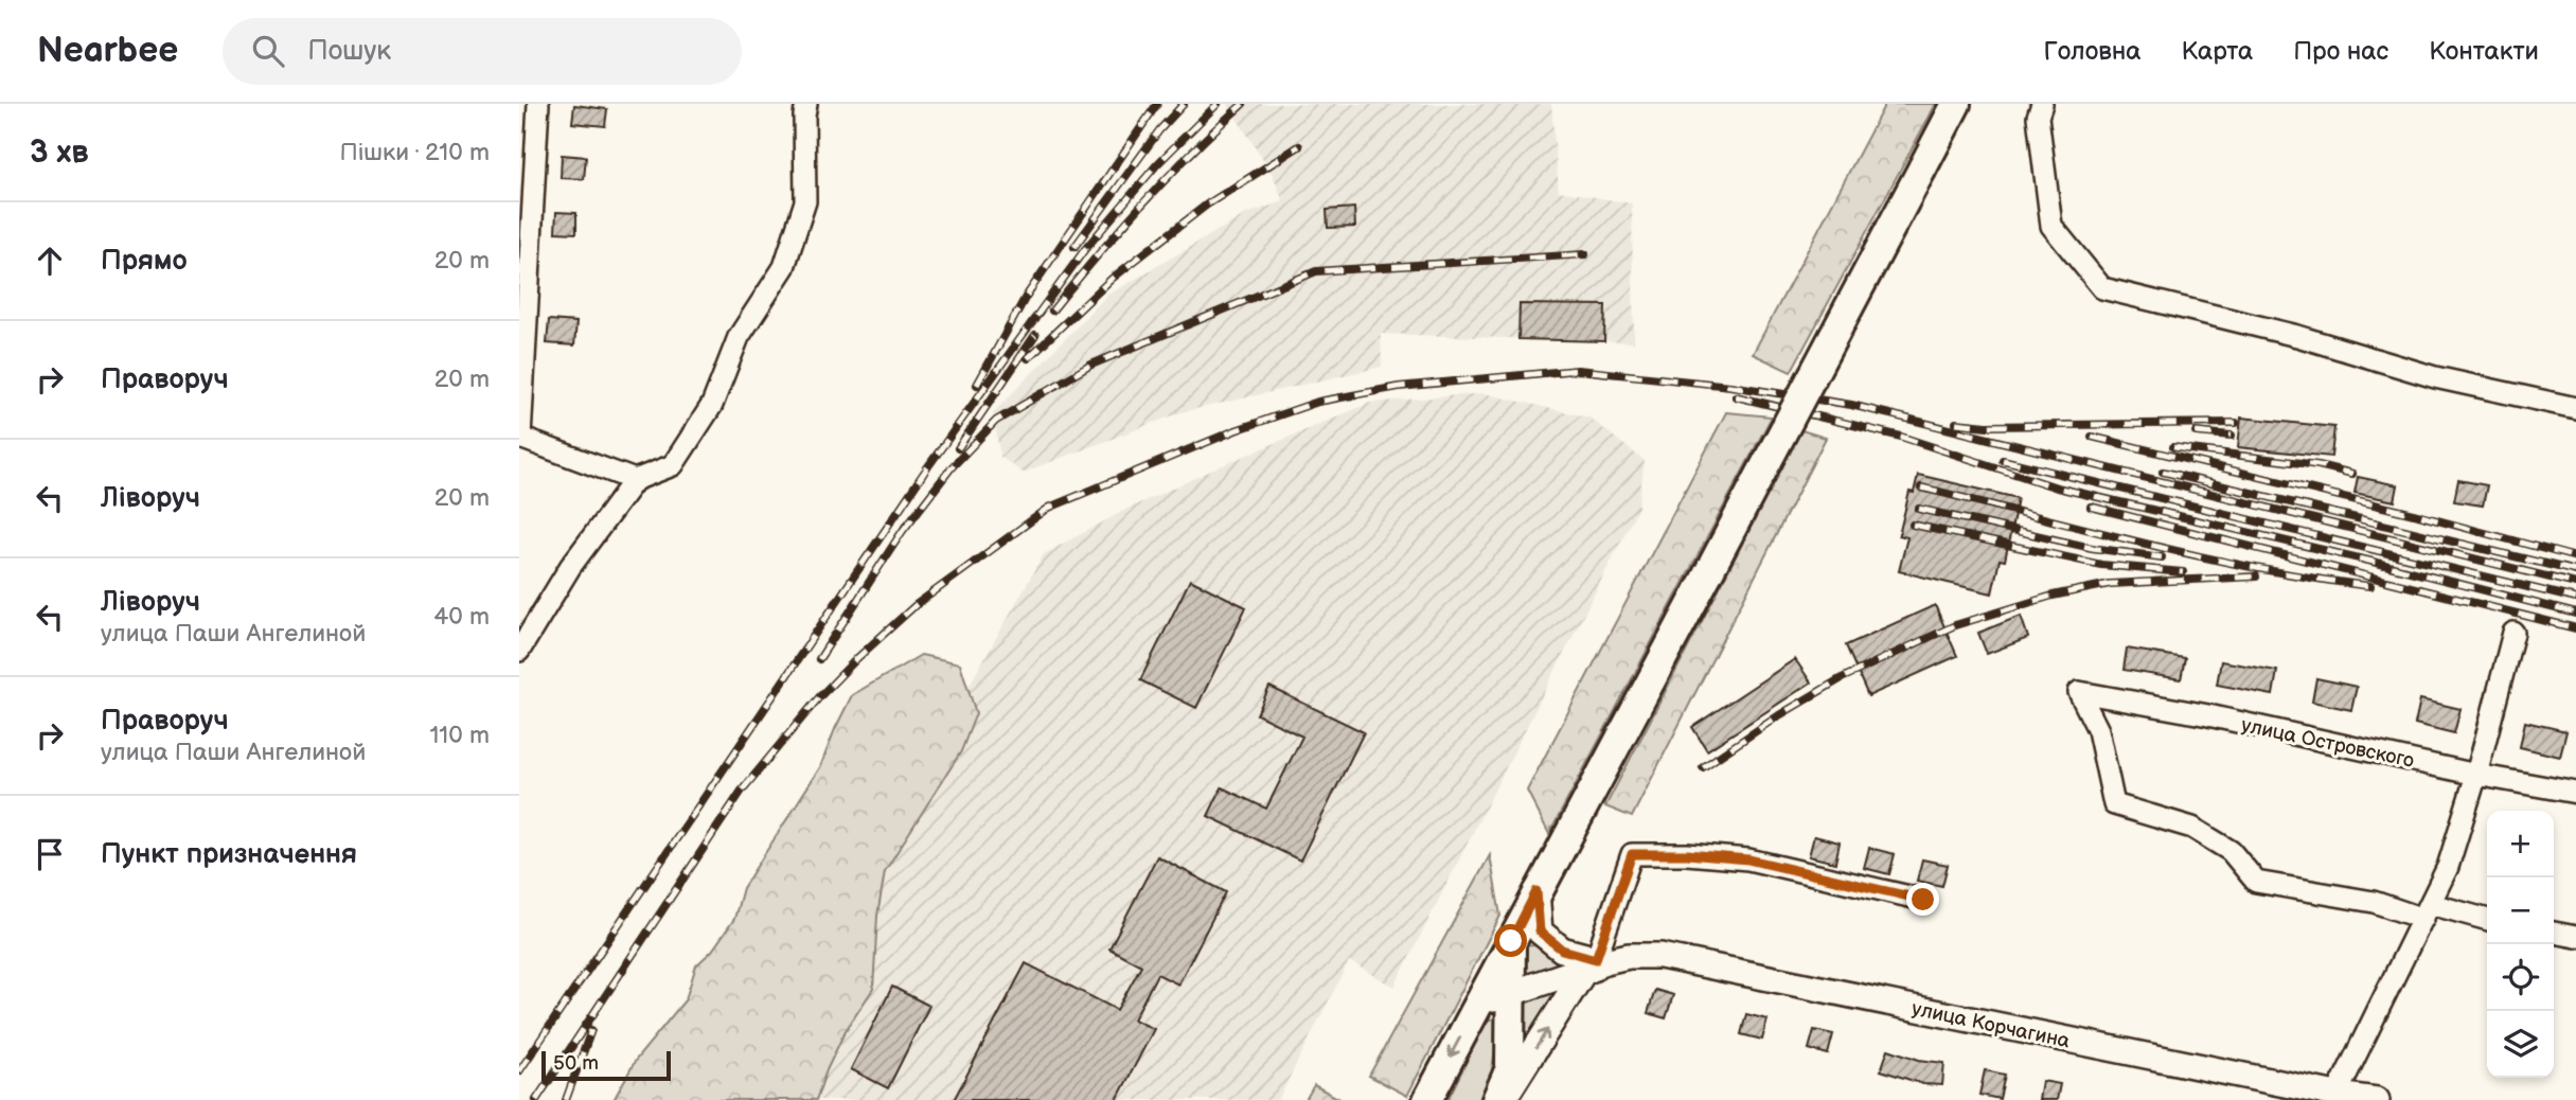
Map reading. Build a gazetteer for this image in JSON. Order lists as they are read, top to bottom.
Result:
{
  "streets": {
    "street": ["улица Островского", "улица Корчагина"]
  },
  "scale_bar": "50 m",
  "page": {
    "header": "Nearbee",
    "search": "Пошук",
    "nav": [
      "Головна",
      "Карта",
      "Про нас",
      "Контакти"
    ],
    "heading": ["3 хв", "Пішки · 210 m"],
    "list": [
      ["Прямо", "20 m"],
      ["Праворуч", "20 m"],
      ["Ліворуч", "20 m"],
      ["Ліворуч", "улица Паши Ангелиной", "40 m"],
      ["Праворуч", "улица Паши Ангелиной", "110 m"],
      "Пункт призначення"
    ],
    "map_buttons": ["+", "−"],
    "scale": "50 m"
  }
}
